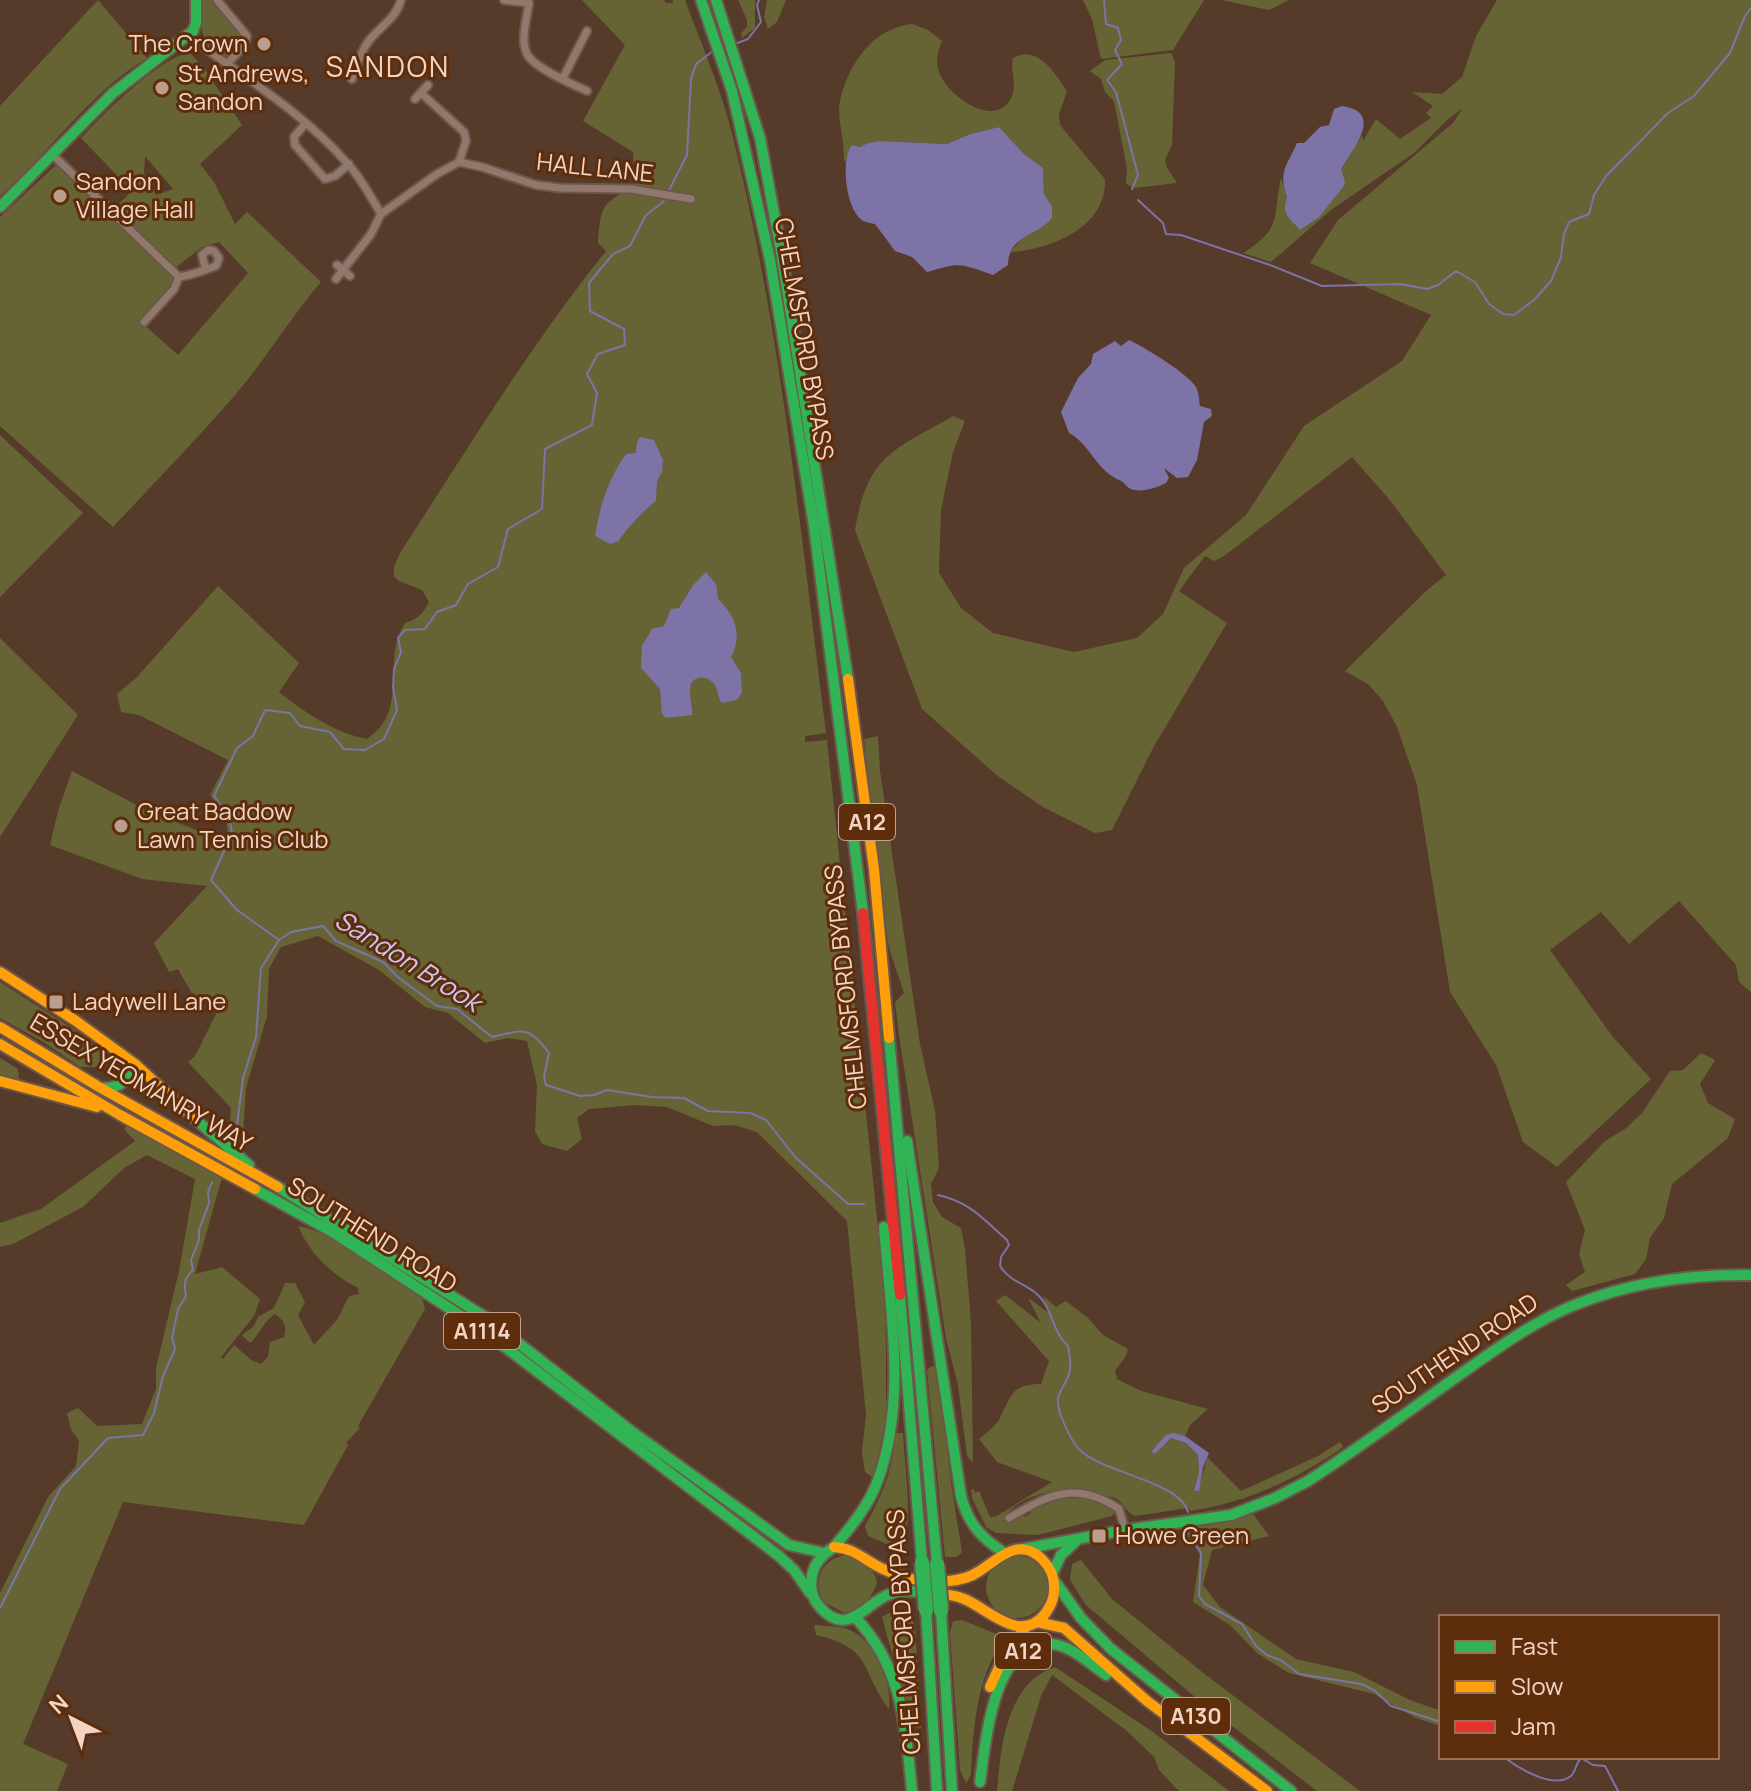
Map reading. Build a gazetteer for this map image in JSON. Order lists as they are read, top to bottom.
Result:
{
  "streets": {
    "main road": [
      "CHELMSFORD BYPASS",
      "A12",
      "ESSEX YEOMANRY WAY",
      "SOUTHEND ROAD",
      "A1114",
      "A130"
    ],
    "street": ["HALL LANE"]
  },
  "crossings": [
    ["CHELMSFORD BYPASS", "A12"],
    ["A12", "SOUTHEND ROAD"],
    ["A12", "A130"],
    ["ESSEX YEOMANRY WAY", "SOUTHEND ROAD"]
  ],
  "districts": ["SANDON"],
  "water": ["Sandon Brook"],
  "places": {
    "other": [
      "The Crown",
      "St Andrews, Sandon",
      "Sandon Village Hall",
      "Great Baddow Lawn Tennis Club"
    ],
    "transit": ["Ladywell Lane", "Howe Green"]
  },
  "legend": ["Fast", "Slow", "Jam"],
  "north": "top left"
}
